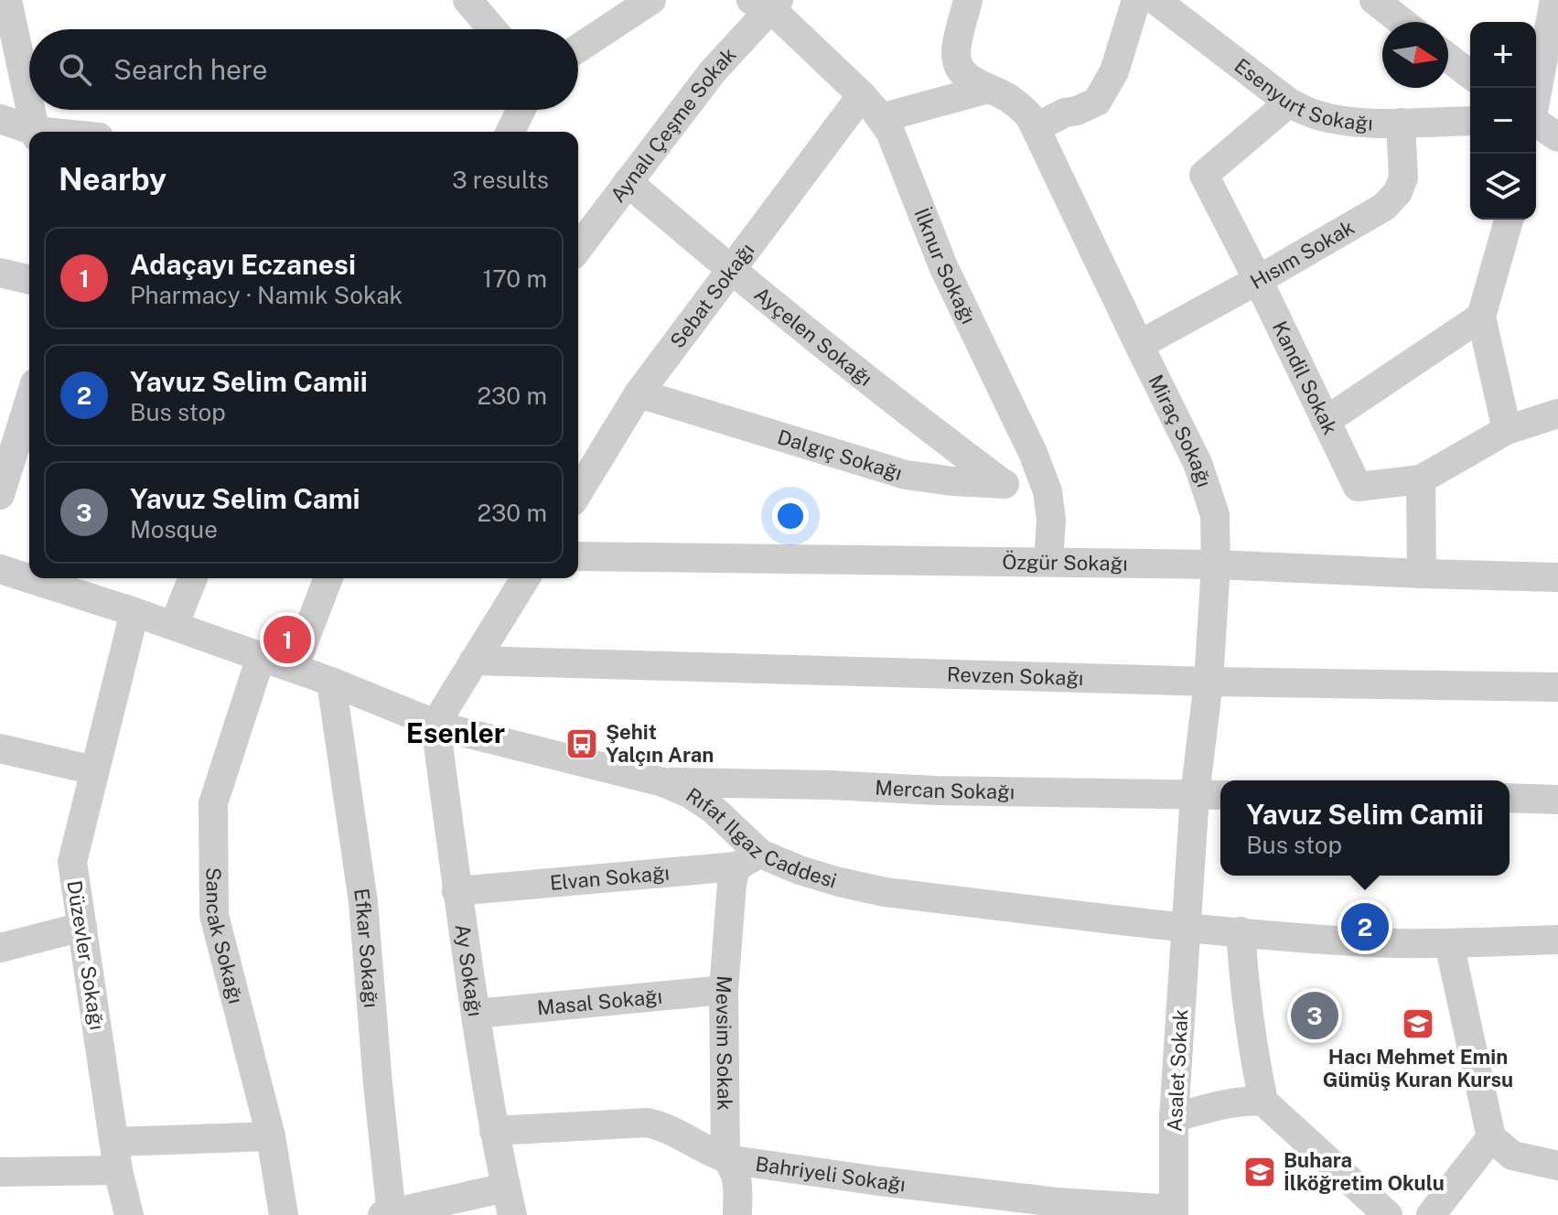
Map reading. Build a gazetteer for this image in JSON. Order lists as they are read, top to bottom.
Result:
{
  "streets": {
    "street": [
      "Esenyurt Sokağı",
      "Aynalı Çeşme Sokak",
      "Hısım Sokak",
      "İlknur Sokağı",
      "Sebat Sokağı",
      "Ayçelen Sokağı",
      "Kandil Sokak",
      "Miraç Sokağı",
      "Dalgıç Sokağı",
      "Özgür Sokağı",
      "Revzen Sokağı",
      "Mercan Sokağı",
      "Rıfat Ilgaz Caddesi",
      "Elvan Sokağı",
      "Sancak Sokağı",
      "Efkar Sokağı",
      "Düzevler Sokağı",
      "Ay Sokağı",
      "Masal Sokağı",
      "Mevsim Sokak",
      "Asalet Sokak",
      "Bahriyeli Sokağı"
    ]
  },
  "crossings": [
    ["Esenyurt Sokağı", "Hısım Sokak"],
    ["Esenyurt Sokağı", "Kandil Sokak"],
    ["Aynalı Çeşme Sokak", "İlknur Sokağı"],
    ["Aynalı Çeşme Sokak", "Ayçelen Sokağı"],
    ["Hısım Sokak", "Kandil Sokak"],
    ["Hısım Sokak", "Miraç Sokağı"],
    ["İlknur Sokağı", "Sebat Sokağı"],
    ["İlknur Sokağı", "Dalgıç Sokağı"],
    ["İlknur Sokağı", "Özgür Sokağı"],
    ["Sebat Sokağı", "Ayçelen Sokağı"],
    ["Sebat Sokağı", "Dalgıç Sokağı"],
    ["Ayçelen Sokağı", "Dalgıç Sokağı"],
    ["Miraç Sokağı", "Özgür Sokağı"],
    ["Miraç Sokağı", "Revzen Sokağı"],
    ["Miraç Sokağı", "Mercan Sokağı"],
    ["Miraç Sokağı", "Rıfat Ilgaz Caddesi"],
    ["Miraç Sokağı", "Asalet Sokak"],
    ["Mercan Sokağı", "Rıfat Ilgaz Caddesi"],
    ["Rıfat Ilgaz Caddesi", "Elvan Sokağı"],
    ["Rıfat Ilgaz Caddesi", "Sancak Sokağı"],
    ["Rıfat Ilgaz Caddesi", "Efkar Sokağı"],
    ["Rıfat Ilgaz Caddesi", "Düzevler Sokağı"],
    ["Rıfat Ilgaz Caddesi", "Ay Sokağı"],
    ["Rıfat Ilgaz Caddesi", "Mevsim Sokak"],
    ["Rıfat Ilgaz Caddesi", "Asalet Sokak"],
    ["Elvan Sokağı", "Ay Sokağı"],
    ["Elvan Sokağı", "Mevsim Sokak"],
    ["Ay Sokağı", "Masal Sokağı"],
    ["Ay Sokağı", "Bahriyeli Sokağı"],
    ["Masal Sokağı", "Mevsim Sokak"],
    ["Mevsim Sokak", "Bahriyeli Sokağı"],
    ["Asalet Sokak", "Bahriyeli Sokağı"]
  ],
  "districts": ["Esenler"],
  "places": {
    "bus stop": ["Şehit Yalçın Aran"],
    "school or university": ["Hacı Mehmet Emin Gümüş Kuran Kursu", "Buhara İlköğretim Okulu"]
  },
  "north": "right",
  "page": {
    "map_buttons": ["+", "−"],
    "search": "Search here",
    "heading": ["Nearby", "3 results"],
    "list": [
      {
        "mark": "1",
        "name": "Adaçayı Eczanesi",
        "note": "Pharmacy · Namık Sokak",
        "value": "170 m"
      },
      {
        "mark": "2",
        "name": "Yavuz Selim Camii",
        "note": "Bus stop",
        "value": "230 m"
      },
      {
        "mark": "3",
        "name": "Yavuz Selim Cami",
        "note": "Mosque",
        "value": "230 m"
      }
    ],
    "pins": ["1", "2", "3"],
    "popup": ["Yavuz Selim Camii", "Bus stop"]
  }
}
